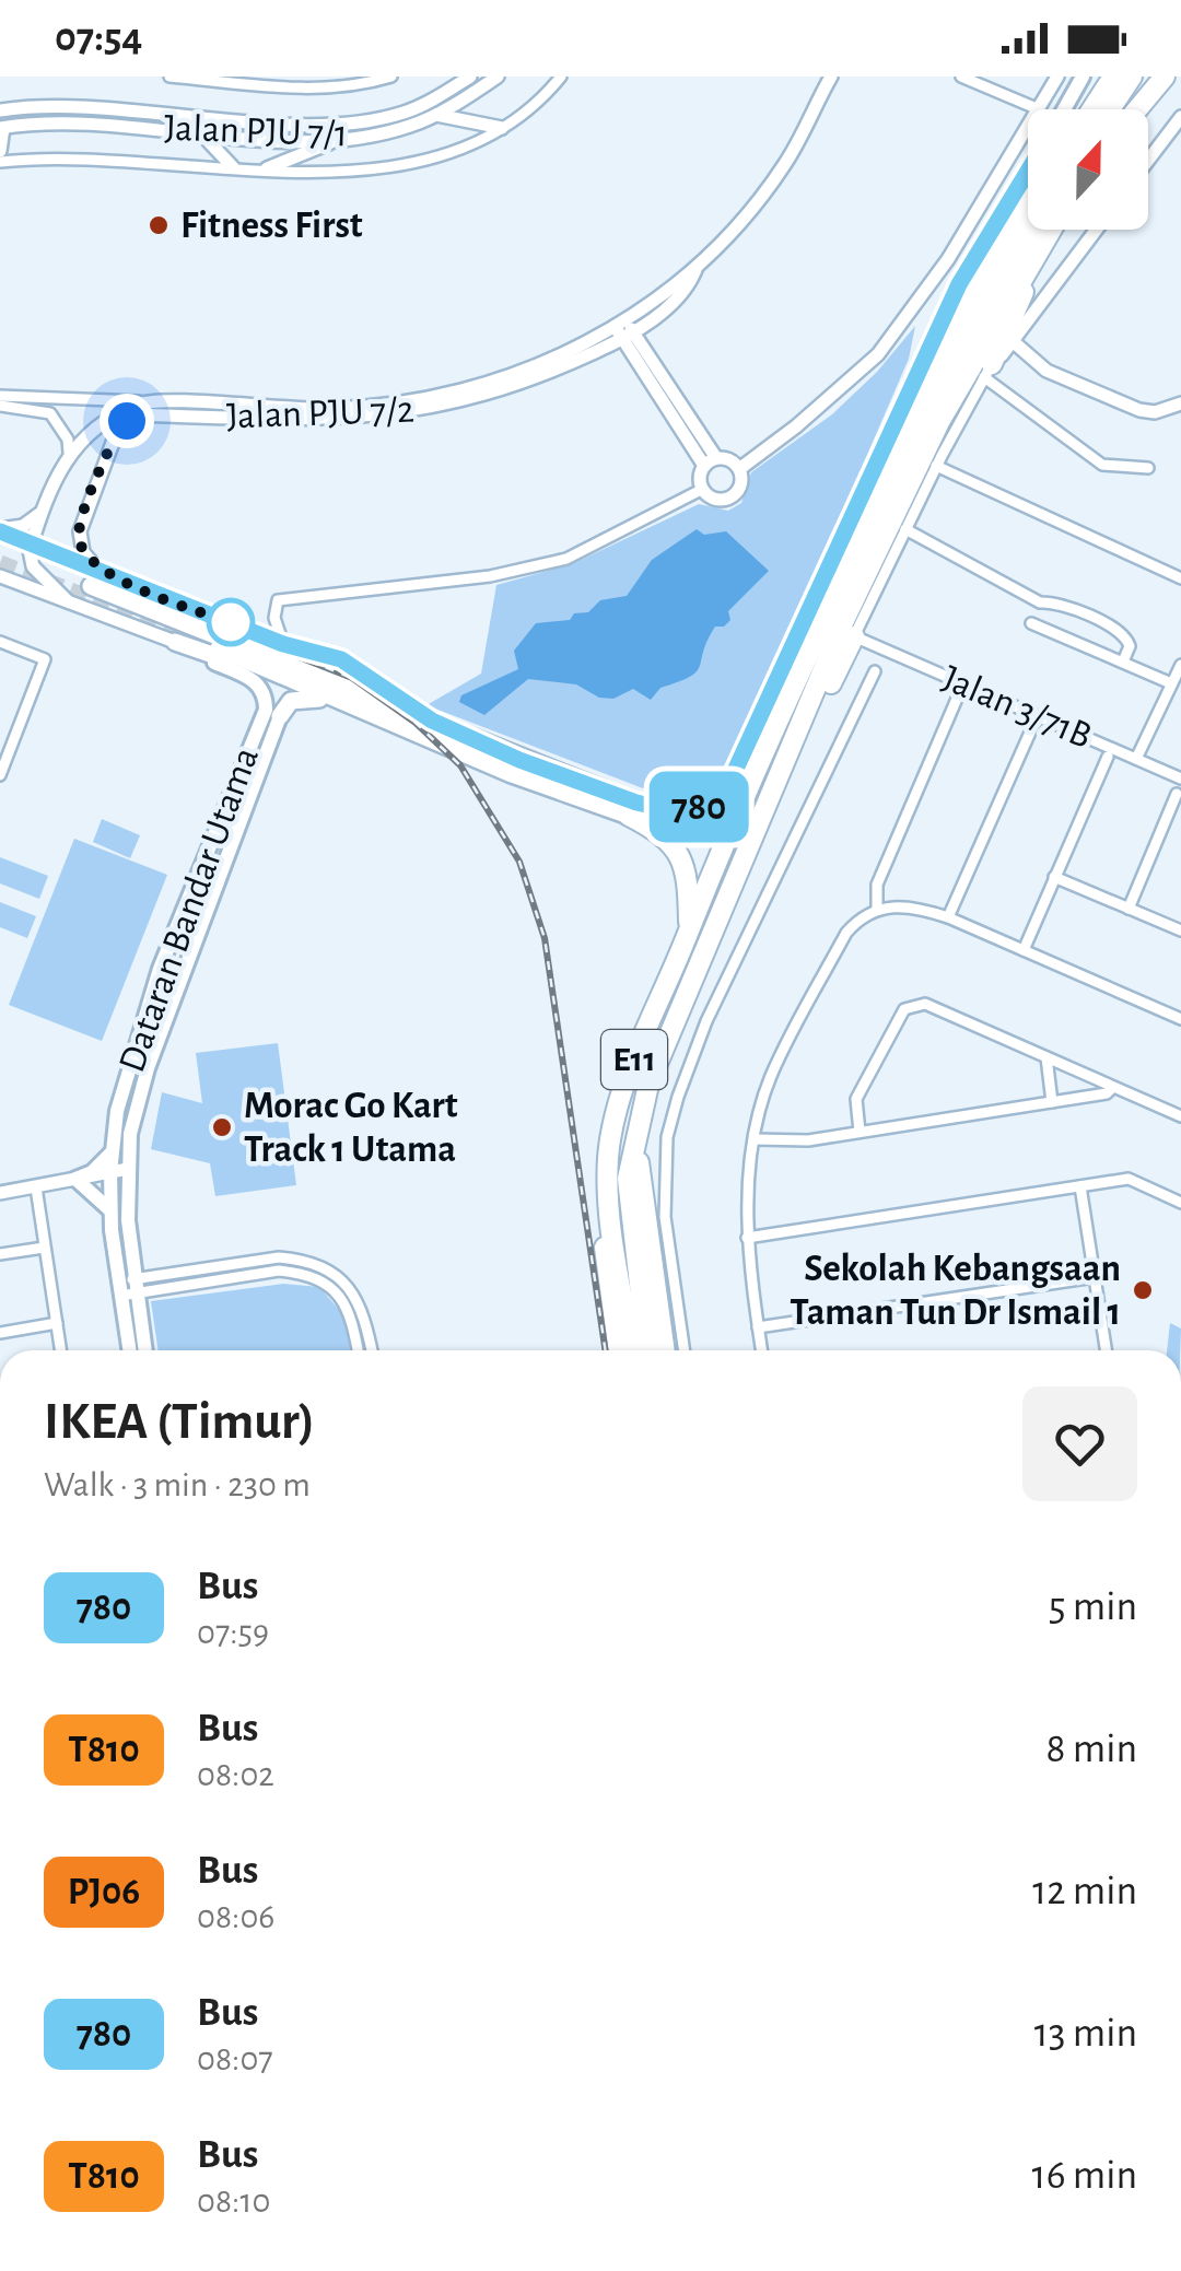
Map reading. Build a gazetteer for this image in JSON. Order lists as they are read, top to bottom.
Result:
{
  "streets": {
    "highway": ["E11"],
    "main road": ["Dataran Bandar Utama"],
    "street": ["Jalan PJU 7/1", "Jalan PJU 7/2", "Jalan 3/71B"]
  },
  "places": ["Fitness First", "Morac Go Kart Track 1 Utama", "Sekolah Kebangsaan Taman Tun Dr Ismail 1"],
  "lines": ["bus line 780"],
  "north": "top",
  "page": {
    "status": "07:54",
    "on_map": "780",
    "heading": ["IKEA (Timur)", "Walk · 3 min · 230 m"],
    "list": [
      {
        "mark": "780",
        "name": "Bus",
        "note": "07:59",
        "value": "5 min"
      },
      {
        "mark": "T810",
        "name": "Bus",
        "note": "08:02",
        "value": "8 min"
      },
      {
        "mark": "PJ06",
        "name": "Bus",
        "note": "08:06",
        "value": "12 min"
      },
      {
        "mark": "780",
        "name": "Bus",
        "note": "08:07",
        "value": "13 min"
      },
      {
        "mark": "T810",
        "name": "Bus",
        "note": "08:10",
        "value": "16 min"
      }
    ]
  }
}
